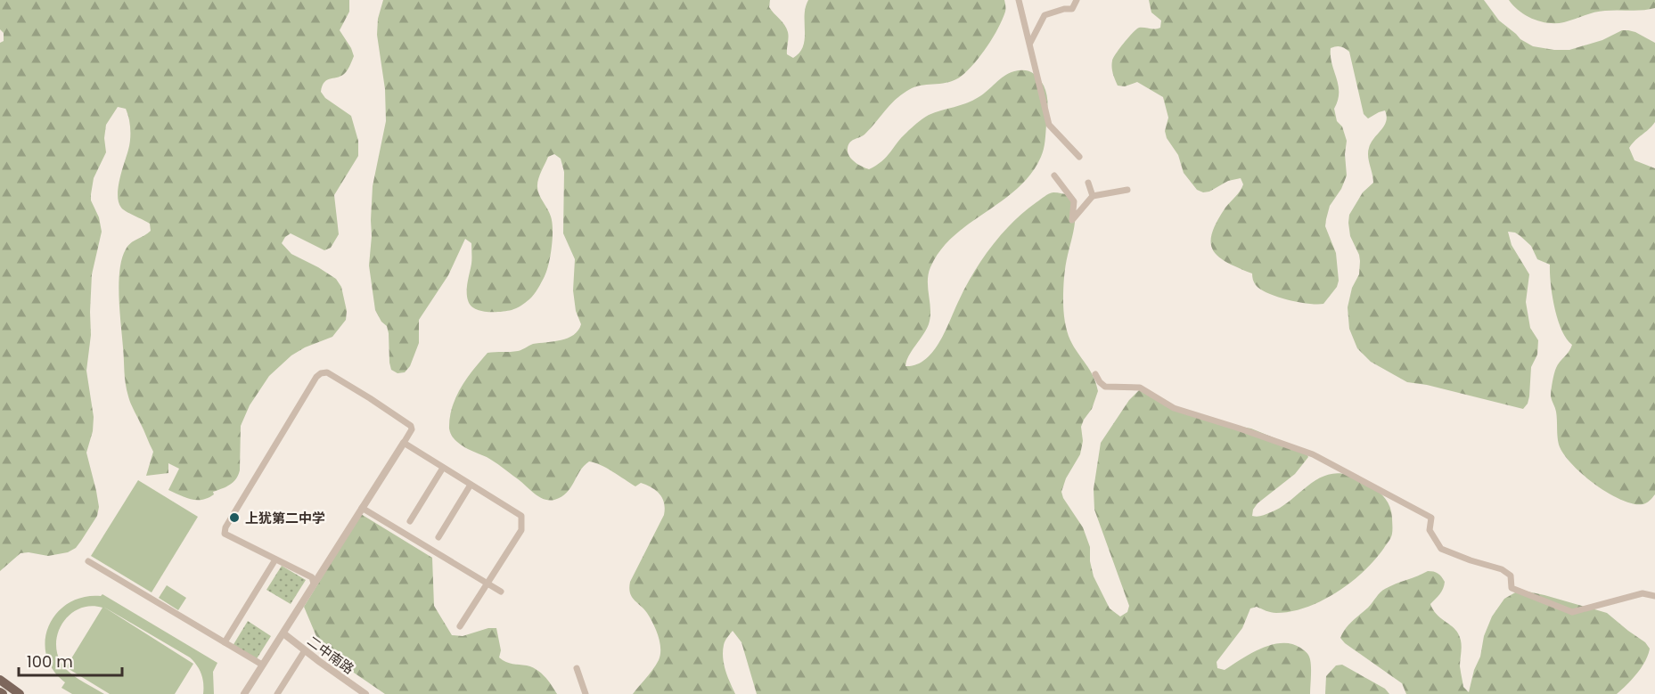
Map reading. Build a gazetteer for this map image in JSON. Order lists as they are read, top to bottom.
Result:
{
  "streets": {
    "street": ["二中南路"]
  },
  "places": ["上犹第二中学"],
  "scale_bar": "100 m"
}
